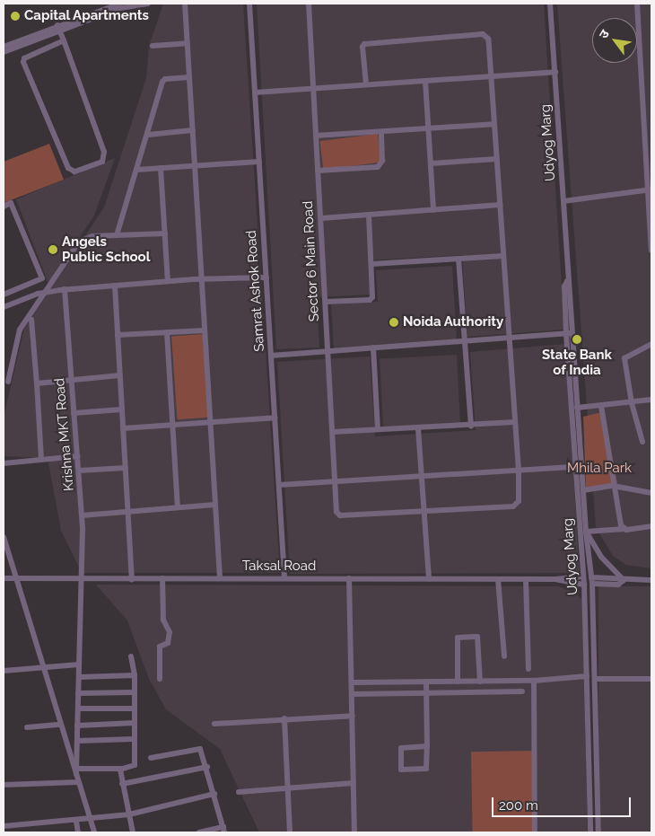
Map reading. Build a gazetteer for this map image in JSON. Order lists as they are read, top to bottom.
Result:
{
  "streets": {
    "street": [
      "Udyog Marg",
      "Sector 6 Main Road",
      "Samrat Ashok Road",
      "Krishna MKT Road",
      "Taksal Road"
    ]
  },
  "crossings": [
    ["Udyog Marg", "Taksal Road"],
    ["Samrat Ashok Road", "Taksal Road"],
    ["Krishna MKT Road", "Taksal Road"]
  ],
  "parks": ["Mhila Park"],
  "places": [
    "Capital Apartments",
    "Angels Public School",
    "Noida Authority",
    "State Bank of India"
  ],
  "scale_bar": "200 m",
  "north": "top left"
}
